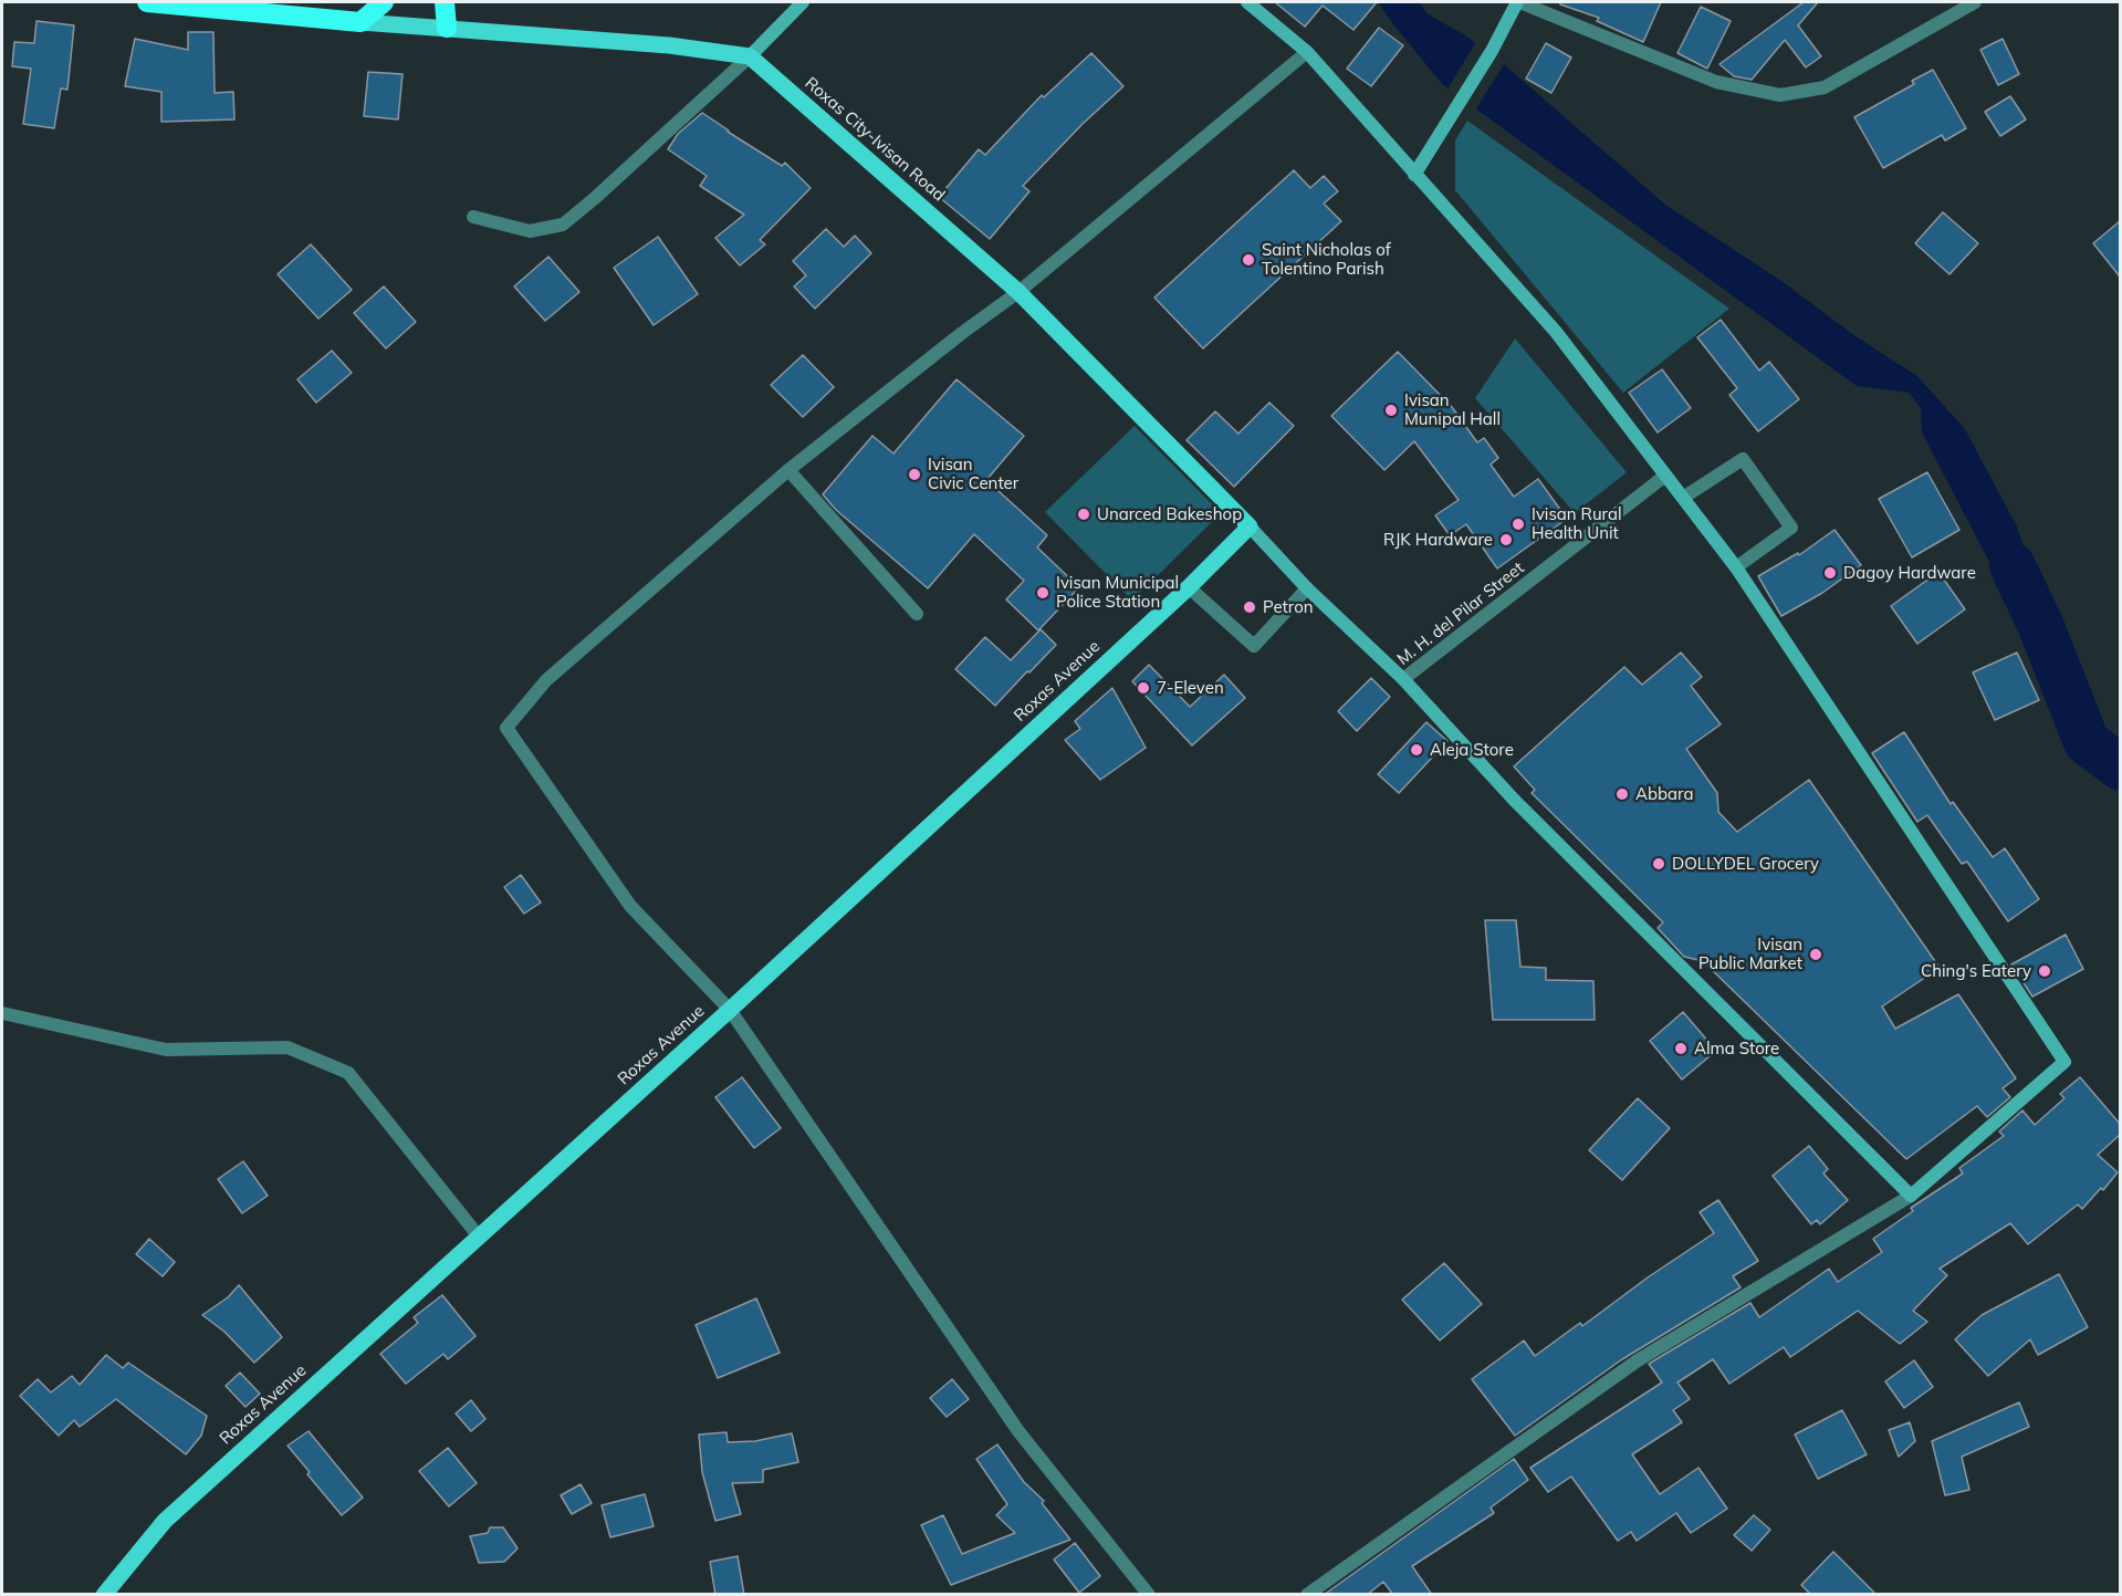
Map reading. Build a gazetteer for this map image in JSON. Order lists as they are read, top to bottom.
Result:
{
  "streets": {
    "main road": ["Roxas City-Ivisan Road", "Roxas Avenue"],
    "street": ["M. H. del Pilar Street"]
  },
  "crossings": [
    ["Roxas City-Ivisan Road", "Roxas Avenue"]
  ],
  "places": [
    "Saint Nicholas of Tolentino Parish",
    "Ivisan Munipal Hall",
    "Ivisan Civic Center",
    "Unarced Bakeshop",
    "Ivisan Rural Health Unit",
    "RJK Hardware",
    "Dagoy Hardware",
    "Ivisan Municipal Police Station",
    "Petron",
    "7-Eleven",
    "Aleja Store",
    "Abbara",
    "DOLLYDEL Grocery",
    "Ivisan Public Market",
    "Ching's Eatery",
    "Alma Store"
  ]
}
